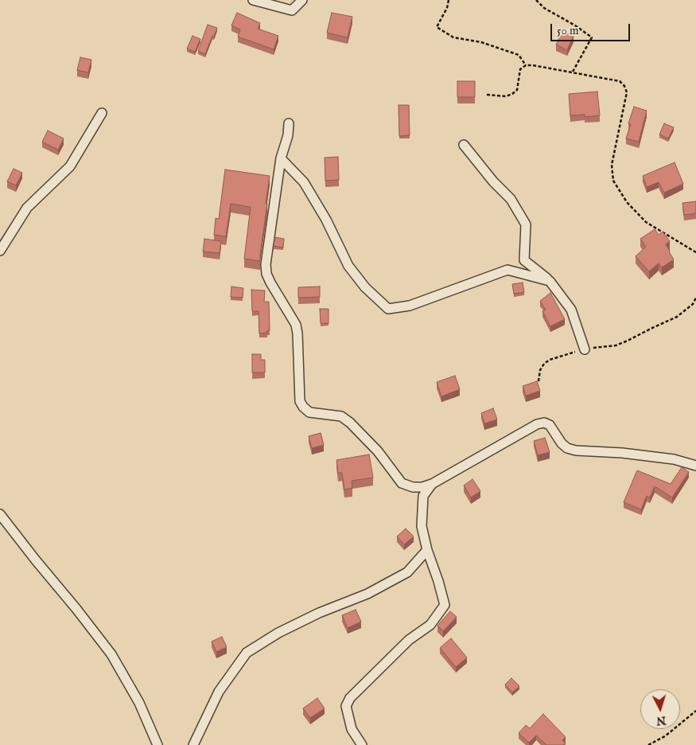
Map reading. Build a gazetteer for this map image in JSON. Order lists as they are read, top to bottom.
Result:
{
  "scale_bar": "50 m",
  "north": "bottom"
}
